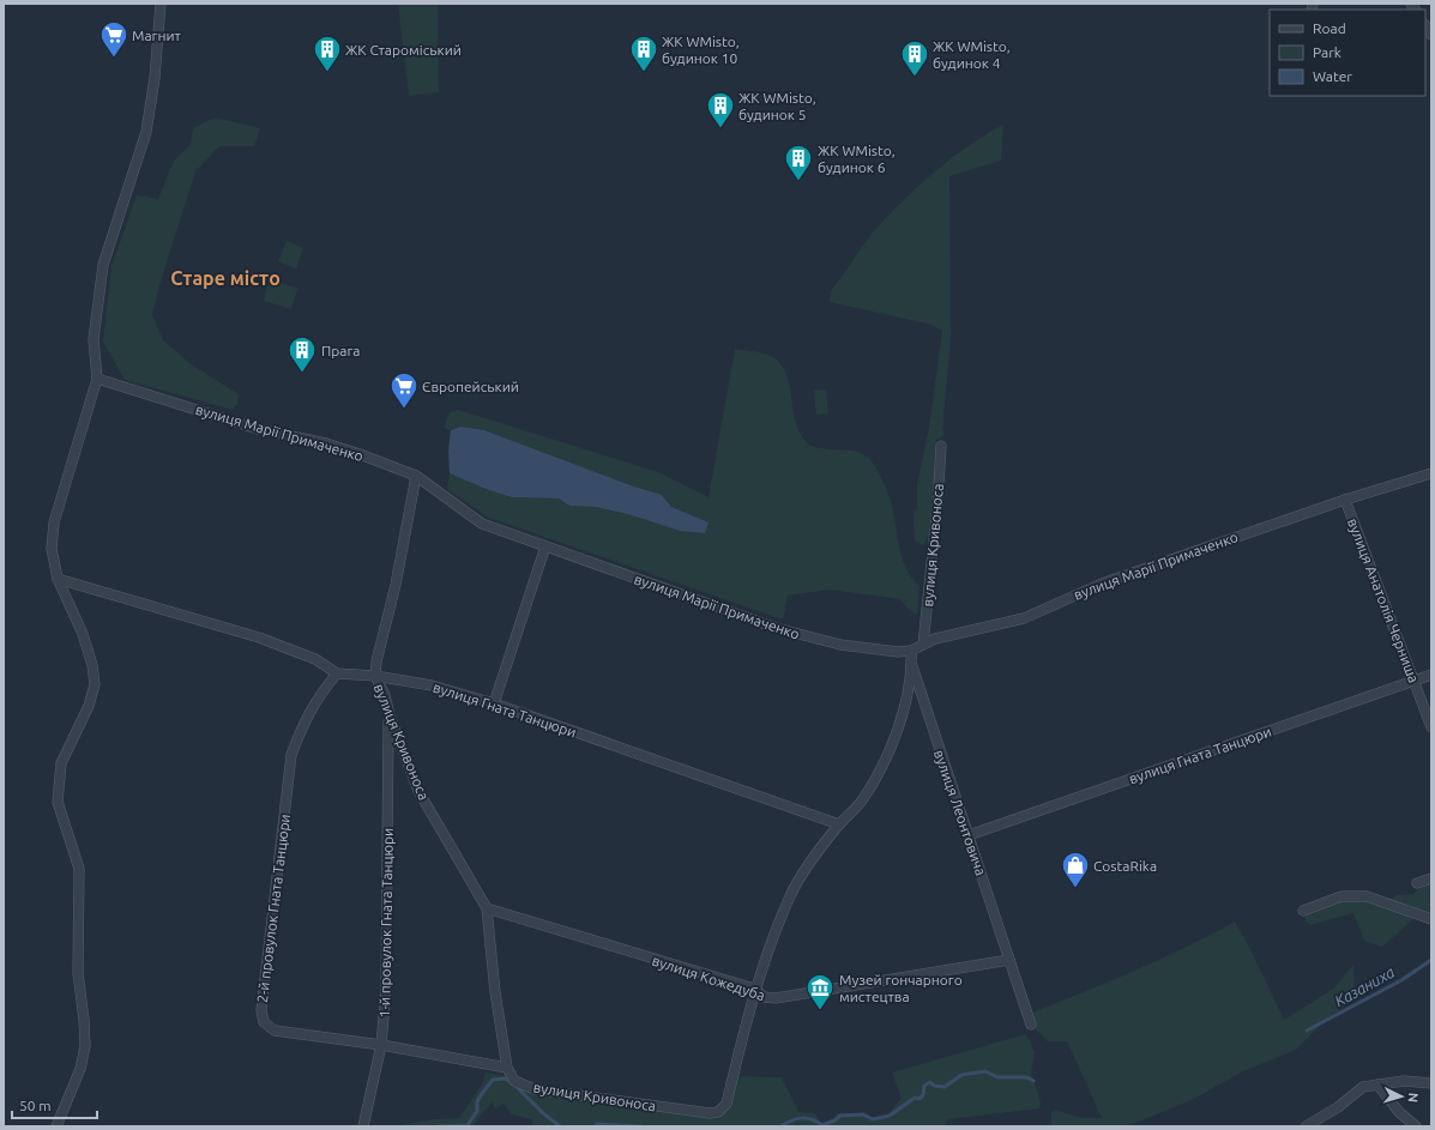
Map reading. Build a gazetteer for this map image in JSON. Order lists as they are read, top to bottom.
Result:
{
  "streets": {
    "street": [
      "вулиця Марії Примаченко",
      "вулиця Кривоноса",
      "вулиця Анатолія Черниша",
      "вулиця Гната Танцюри",
      "вулиця Леонтовича",
      "2-й провулок Гната Танцюри",
      "1-й провулок Гната Танцюри",
      "вулиця Кожедуба"
    ]
  },
  "crossings": [
    ["вулиця Марії Примаченко", "вулиця Кривоноса"],
    ["вулиця Марії Примаченко", "вулиця Анатолія Черниша"],
    ["вулиця Кривоноса", "вулиця Гната Танцюри"],
    ["вулиця Кривоноса", "вулиця Леонтовича"],
    ["вулиця Кривоноса", "2-й провулок Гната Танцюри"],
    ["вулиця Кривоноса", "1-й провулок Гната Танцюри"],
    ["вулиця Кривоноса", "вулиця Кожедуба"],
    ["вулиця Анатолія Черниша", "вулиця Гната Танцюри"],
    ["вулиця Гната Танцюри", "вулиця Леонтовича"],
    ["вулиця Гната Танцюри", "2-й провулок Гната Танцюри"],
    ["вулиця Леонтовича", "вулиця Кожедуба"],
    ["2-й провулок Гната Танцюри", "1-й провулок Гната Танцюри"]
  ],
  "districts": ["Старе місто"],
  "water": ["Казаниха"],
  "places": {
    "supermarket": ["Магнит", "Європейський"],
    "building": [
      "ЖК Староміський",
      "ЖК WMisto, будинок 10",
      "ЖК WMisto, будинок 4",
      "ЖК WMisto, будинок 5",
      "ЖК WMisto, будинок 6",
      "Прага"
    ],
    "shop": ["CostaRika"],
    "museum": ["Музей гончарного мистецтва"]
  },
  "legend": ["Road", "Park", "Water"],
  "scale_bar": "50 m",
  "north": "right"
}
